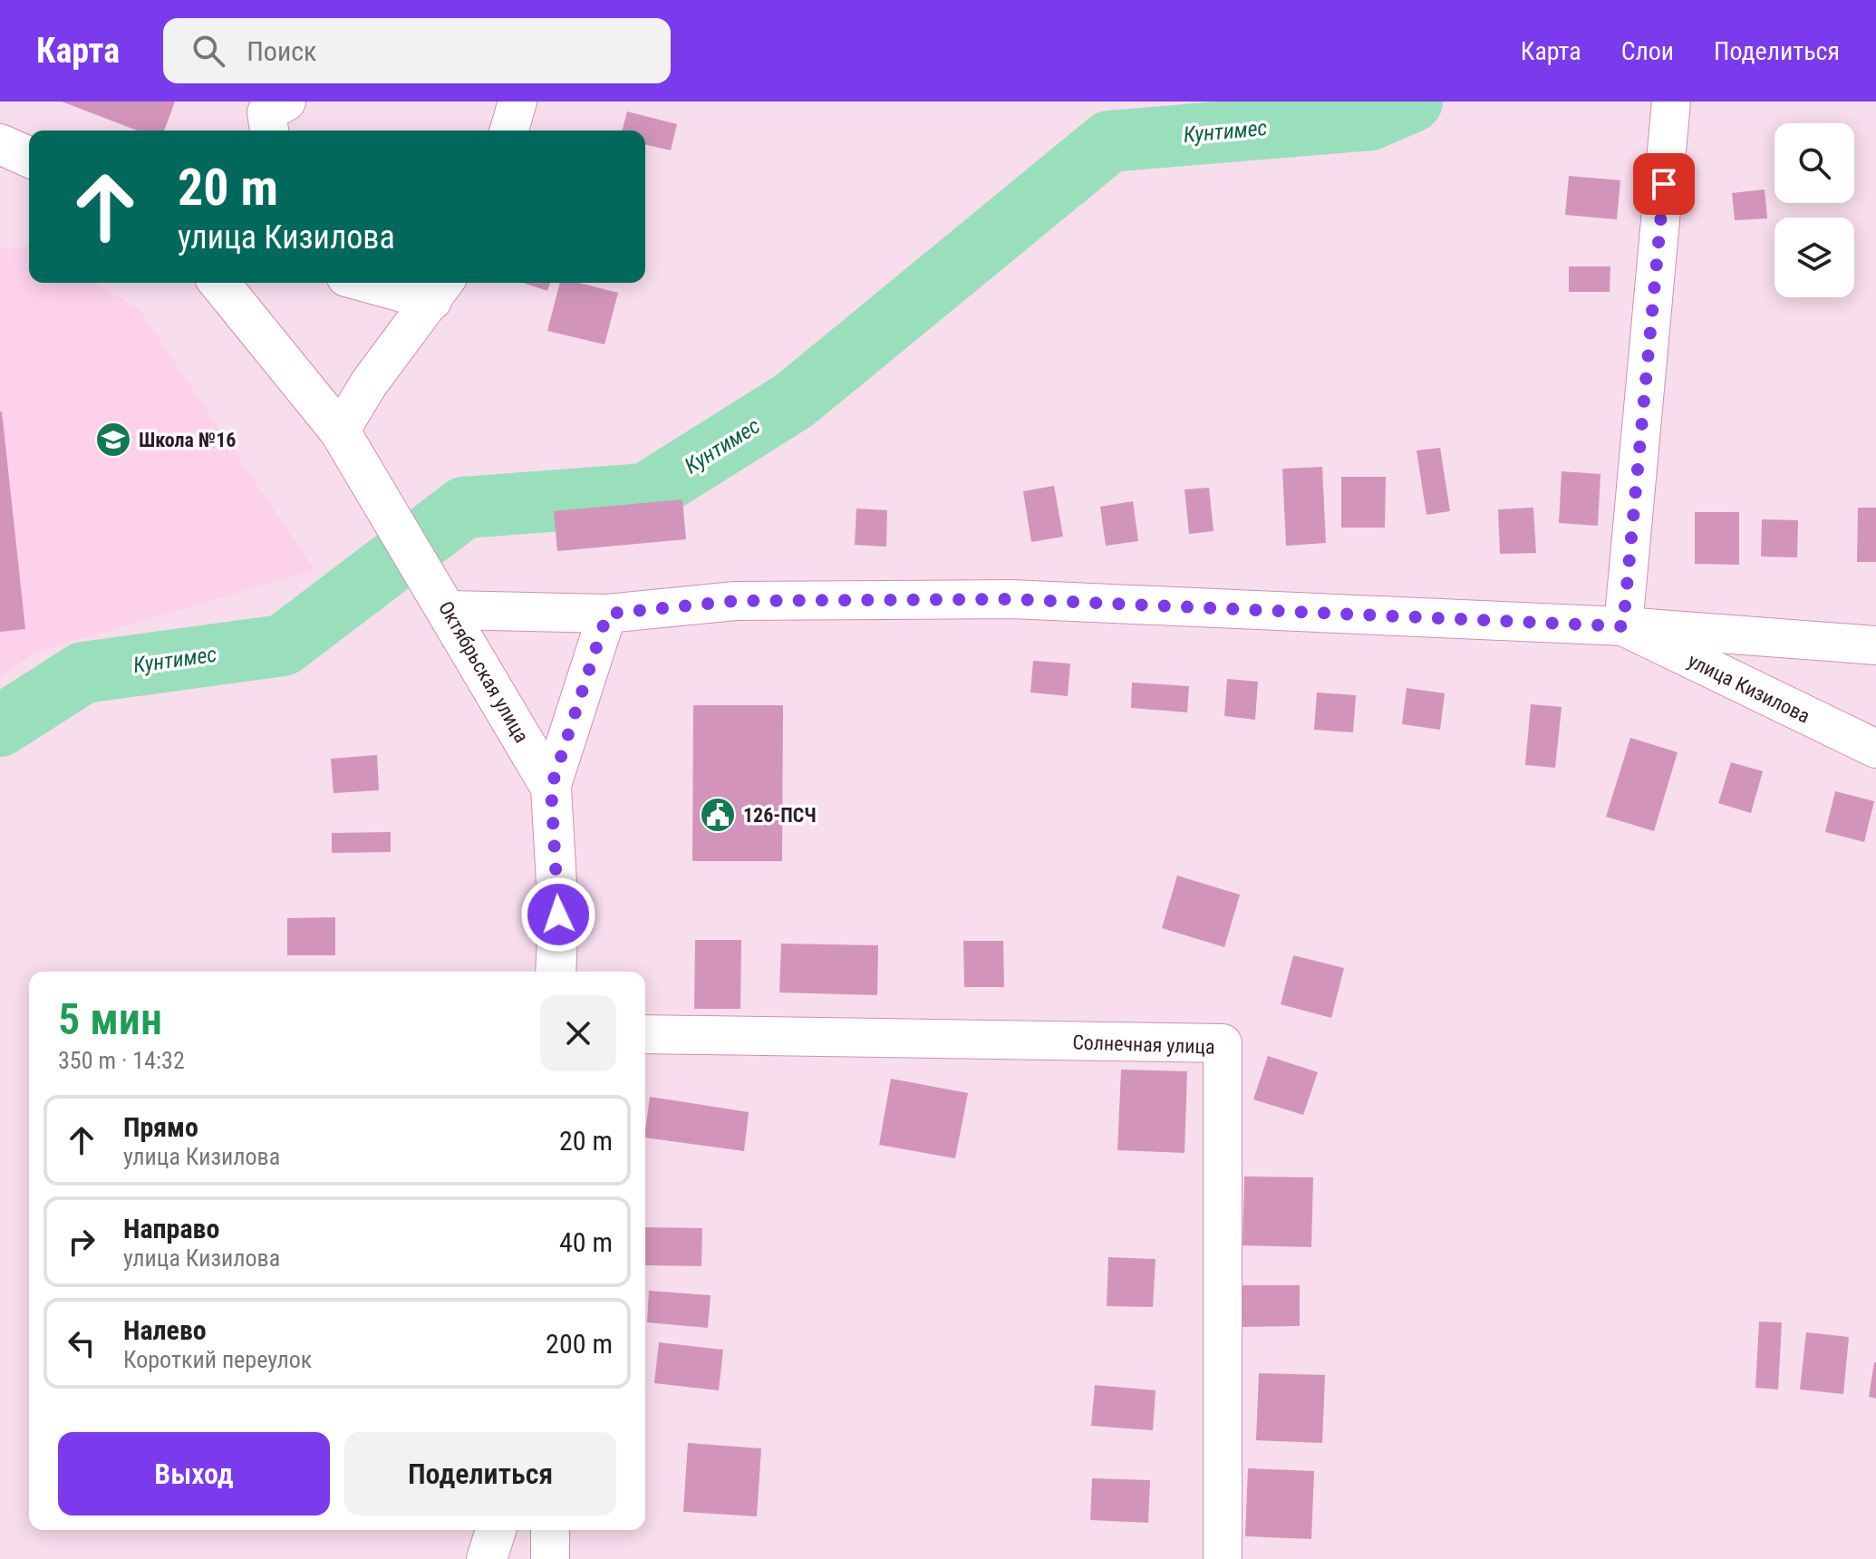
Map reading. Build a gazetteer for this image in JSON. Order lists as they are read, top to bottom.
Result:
{
  "streets": {
    "main road": ["Октябрьская улица"],
    "street": ["улица Кизилова", "Солнечная улица"]
  },
  "crossings": [
    ["Октябрьская улица", "улица Кизилова"]
  ],
  "water": ["Кунтимес"],
  "places": {
    "school or university": ["Школа №16"],
    "public building": ["126-ПСЧ"]
  },
  "page": {
    "header": "Карта",
    "search": "Поиск",
    "nav": ["Карта", "Слои", "Поделиться"],
    "turn": ["20 m", "улица Кизилова"],
    "heading": ["5 мин", "350 m · 14:32"],
    "list": [
      {
        "name": "Прямо",
        "note": "улица Кизилова",
        "value": "20 m"
      },
      {
        "name": "Направо",
        "note": "улица Кизилова",
        "value": "40 m"
      },
      {
        "name": "Налево",
        "note": "Короткий переулок",
        "value": "200 m"
      }
    ],
    "buttons": ["Выход", "Поделиться"]
  }
}
